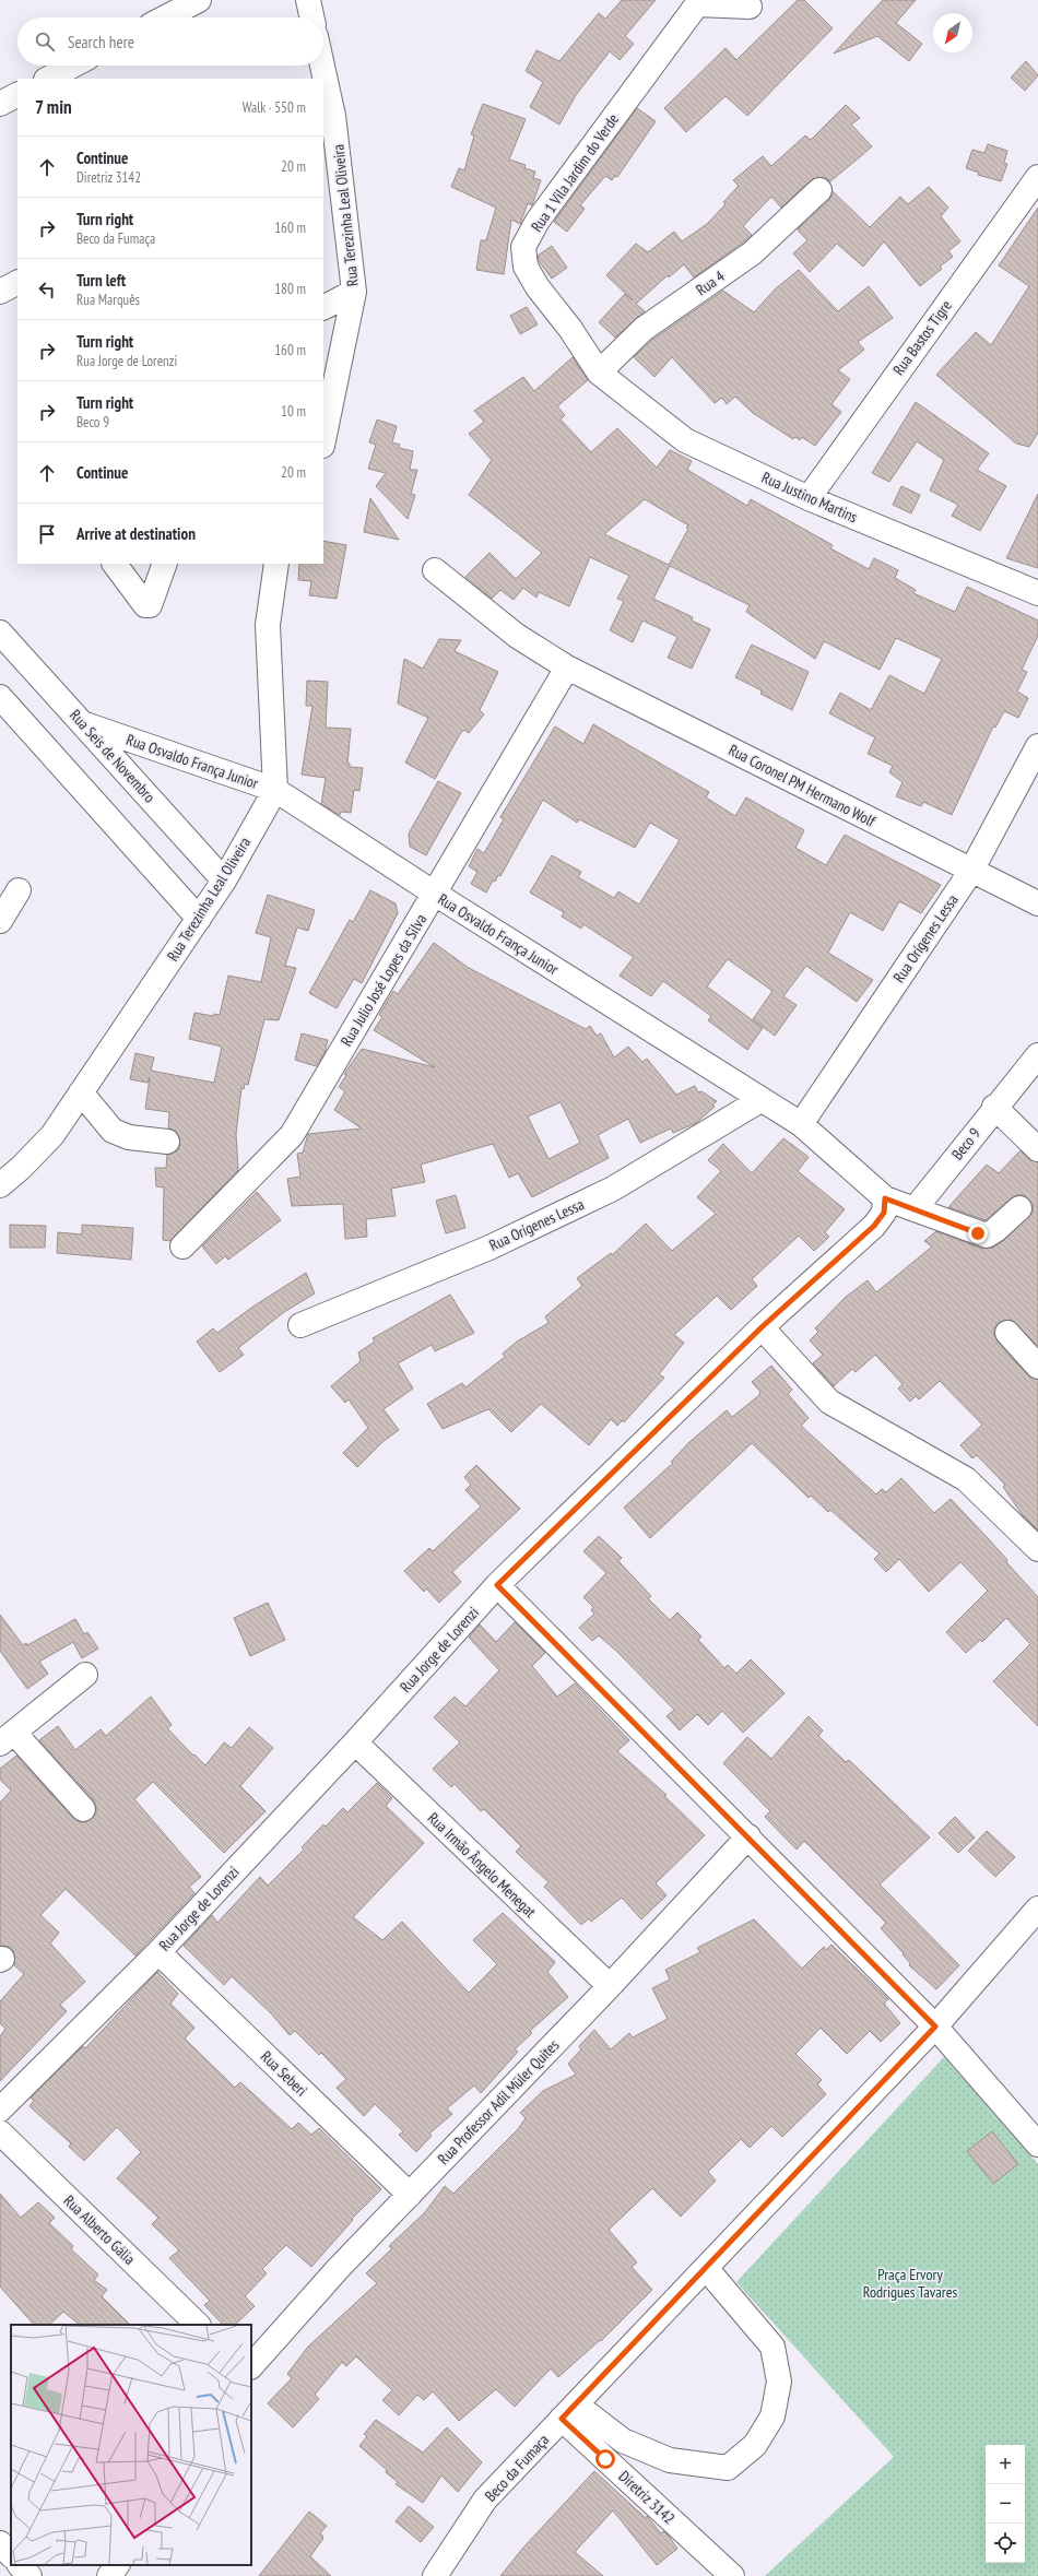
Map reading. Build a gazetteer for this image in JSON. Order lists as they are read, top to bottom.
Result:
{
  "streets": {
    "street": [
      "Rua 1 Vila Jardim do Verde",
      "Rua Terezinha Leal Oliveira",
      "Rua 4",
      "Rua Bastos Tigre",
      "Rua Justino Martins",
      "Rua Seis de Novembro",
      "Rua Osvaldo França Junior",
      "Rua Coronel PM Hermano Wolf",
      "Rua Orígenes Lessa",
      "Rua Julio José Lopes da Silva",
      "Beco 9",
      "Rua Jorge de Lorenzi",
      "Rua Irmão Ângelo Menegat",
      "Rua Seberi",
      "Rua Professor Adil Müler Quites",
      "Rua Alberto Gália",
      "Beco da Fumaça",
      "Diretriz 3142"
    ]
  },
  "crossings": [
    ["Rua 1 Vila Jardim do Verde", "Rua 4"],
    ["Rua 1 Vila Jardim do Verde", "Rua Justino Martins"],
    ["Rua Terezinha Leal Oliveira", "Rua Seis de Novembro"],
    ["Rua Terezinha Leal Oliveira", "Rua Osvaldo França Junior"],
    ["Rua 4", "Rua Justino Martins"],
    ["Rua Bastos Tigre", "Rua Justino Martins"],
    ["Rua Seis de Novembro", "Rua Osvaldo França Junior"],
    ["Rua Osvaldo França Junior", "Rua Orígenes Lessa"],
    ["Rua Osvaldo França Junior", "Rua Julio José Lopes da Silva"],
    ["Rua Osvaldo França Junior", "Rua Jorge de Lorenzi"],
    ["Rua Coronel PM Hermano Wolf", "Rua Orígenes Lessa"],
    ["Rua Coronel PM Hermano Wolf", "Rua Julio José Lopes da Silva"],
    ["Rua Jorge de Lorenzi", "Rua Irmão Ângelo Menegat"],
    ["Rua Jorge de Lorenzi", "Rua Seberi"],
    ["Rua Irmão Ângelo Menegat", "Rua Professor Adil Müler Quites"],
    ["Rua Seberi", "Rua Professor Adil Müler Quites"],
    ["Beco da Fumaça", "Diretriz 3142"]
  ],
  "parks": ["Praça Ervory Rodrigues Tavares"],
  "north": "bottom left",
  "page": {
    "search": "Search here",
    "heading": ["7 min", "Walk · 550 m"],
    "list": [
      ["Continue", "Diretriz 3142", "20 m"],
      ["Turn right", "Beco da Fumaça", "160 m"],
      ["Turn left", "Rua Marquês", "180 m"],
      ["Turn right", "Rua Jorge de Lorenzi", "160 m"],
      ["Turn right", "Beco 9", "10 m"],
      ["Continue", "20 m"],
      "Arrive at destination"
    ],
    "map_buttons": ["+", "−"]
  }
}
